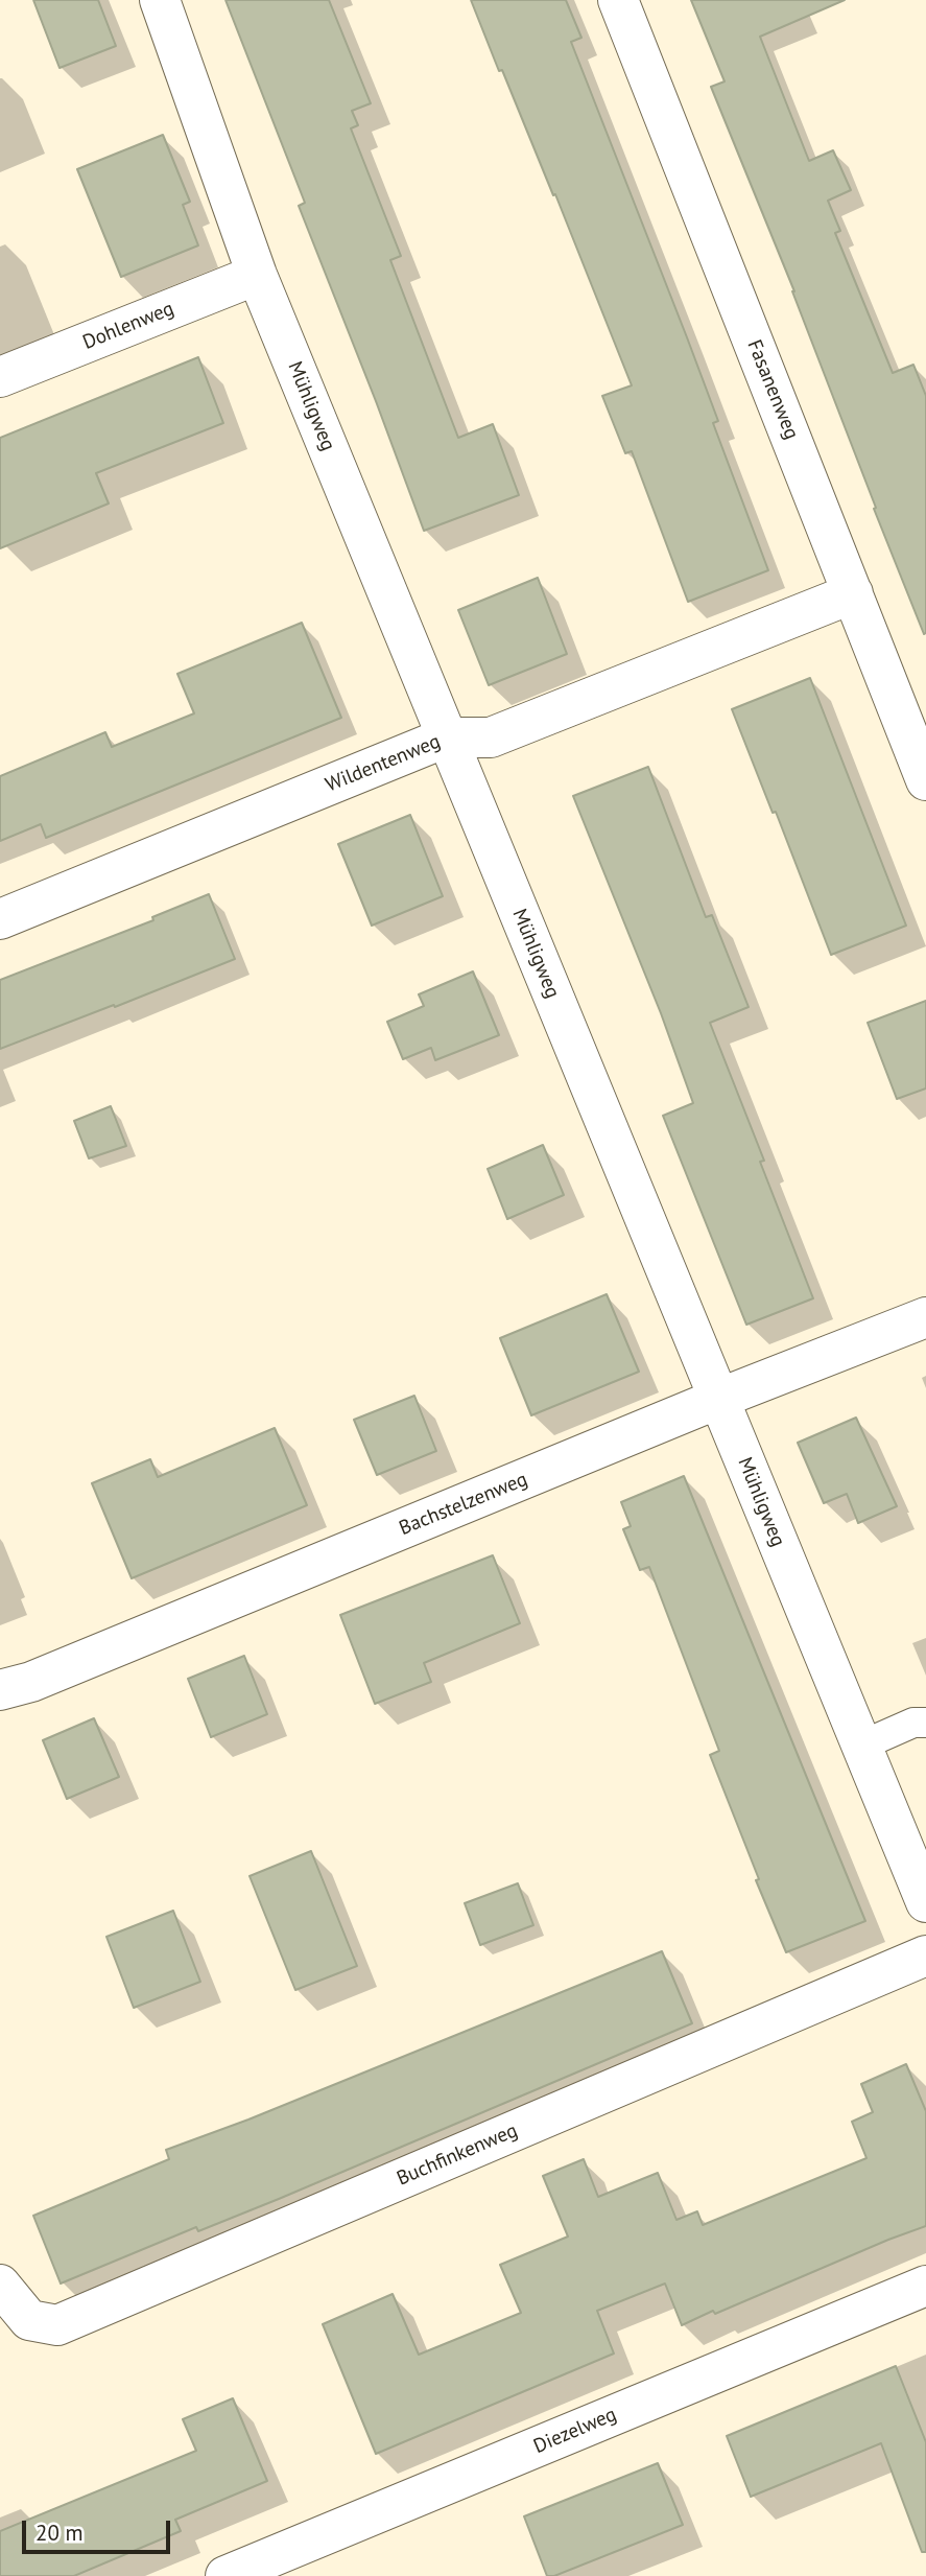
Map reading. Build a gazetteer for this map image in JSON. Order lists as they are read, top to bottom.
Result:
{
  "streets": {
    "street": [
      "Dohlenweg",
      "Fasanenweg",
      "Mühligweg",
      "Wildentenweg",
      "Bachstelzenweg",
      "Buchfinkenweg",
      "Diezelweg"
    ]
  },
  "crossings": [
    ["Dohlenweg", "Mühligweg"],
    ["Fasanenweg", "Wildentenweg"],
    ["Mühligweg", "Wildentenweg"],
    ["Mühligweg", "Bachstelzenweg"]
  ],
  "scale_bar": "20 m"
}
